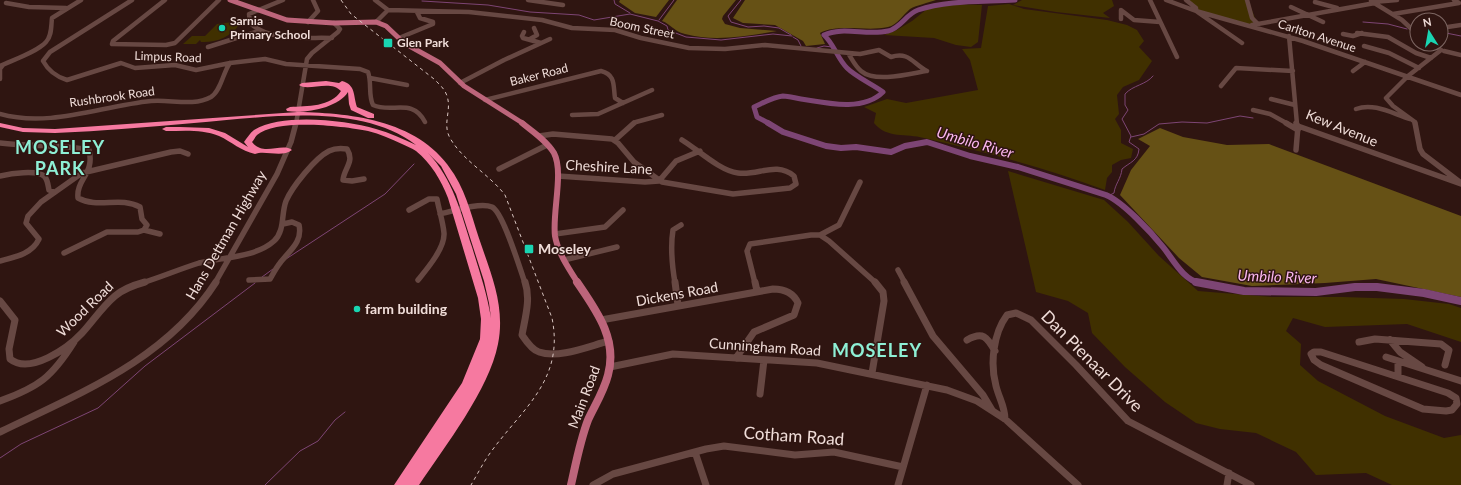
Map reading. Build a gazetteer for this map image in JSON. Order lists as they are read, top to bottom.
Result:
{
  "streets": {
    "main road": ["Main Road"],
    "street": [
      "Boom Street",
      "Carlton Avenue",
      "Limpus Road",
      "Baker Road",
      "Rushbrook Road",
      "Kew Avenue",
      "Cheshire Lane",
      "Hans Dettman Highway",
      "Dickens Road",
      "Wood Road",
      "Cunningham Road",
      "Dan Pienaar Drive",
      "Cotham Road"
    ]
  },
  "crossings": [
    ["Carlton Avenue", "Kew Avenue"],
    ["Limpus Road", "Rushbrook Road"],
    ["Limpus Road", "Hans Dettman Highway"],
    ["Baker Road", "Main Road"],
    ["Cheshire Lane", "Main Road"],
    ["Hans Dettman Highway", "Wood Road"],
    ["Dickens Road", "Cunningham Road"],
    ["Dickens Road", "Main Road"],
    ["Cunningham Road", "Dan Pienaar Drive"],
    ["Cunningham Road", "Main Road"]
  ],
  "districts": ["MOSELEY PARK", "MOSELEY"],
  "water": ["Umbilo River"],
  "places": {
    "other": ["Sarnia Primary School", "farm building"],
    "transit": ["Glen Park", "Moseley"]
  },
  "north": "top"
}
